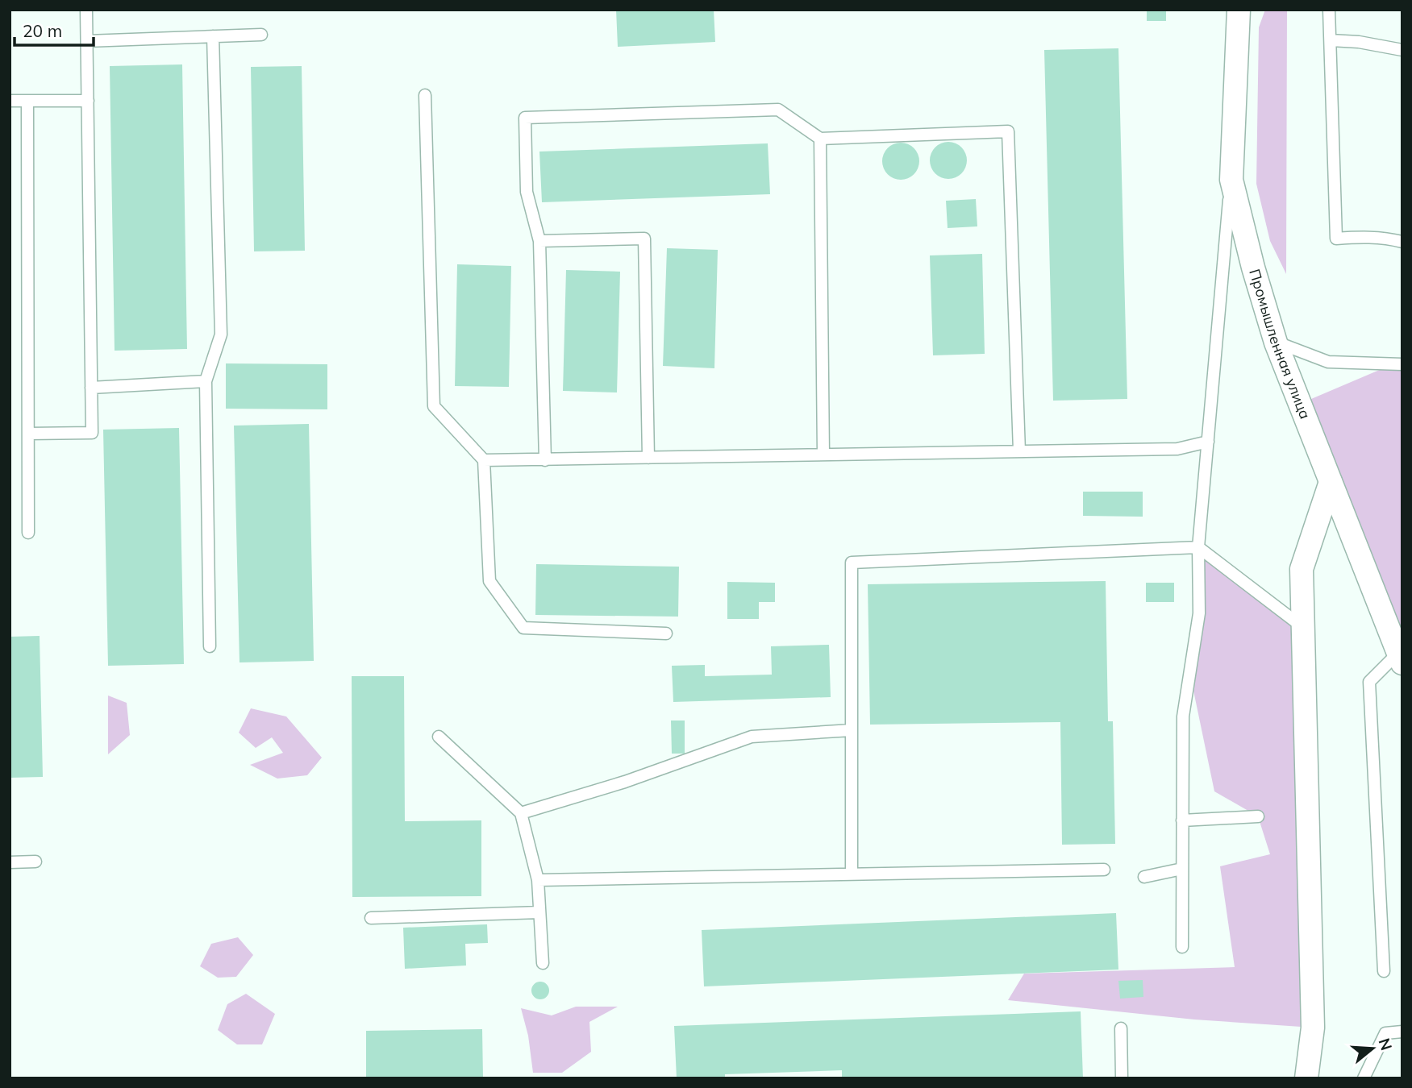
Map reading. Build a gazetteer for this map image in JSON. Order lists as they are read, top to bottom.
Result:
{
  "streets": {
    "street": ["Промышленная улица"]
  },
  "scale_bar": "20 m",
  "north": "right"
}
